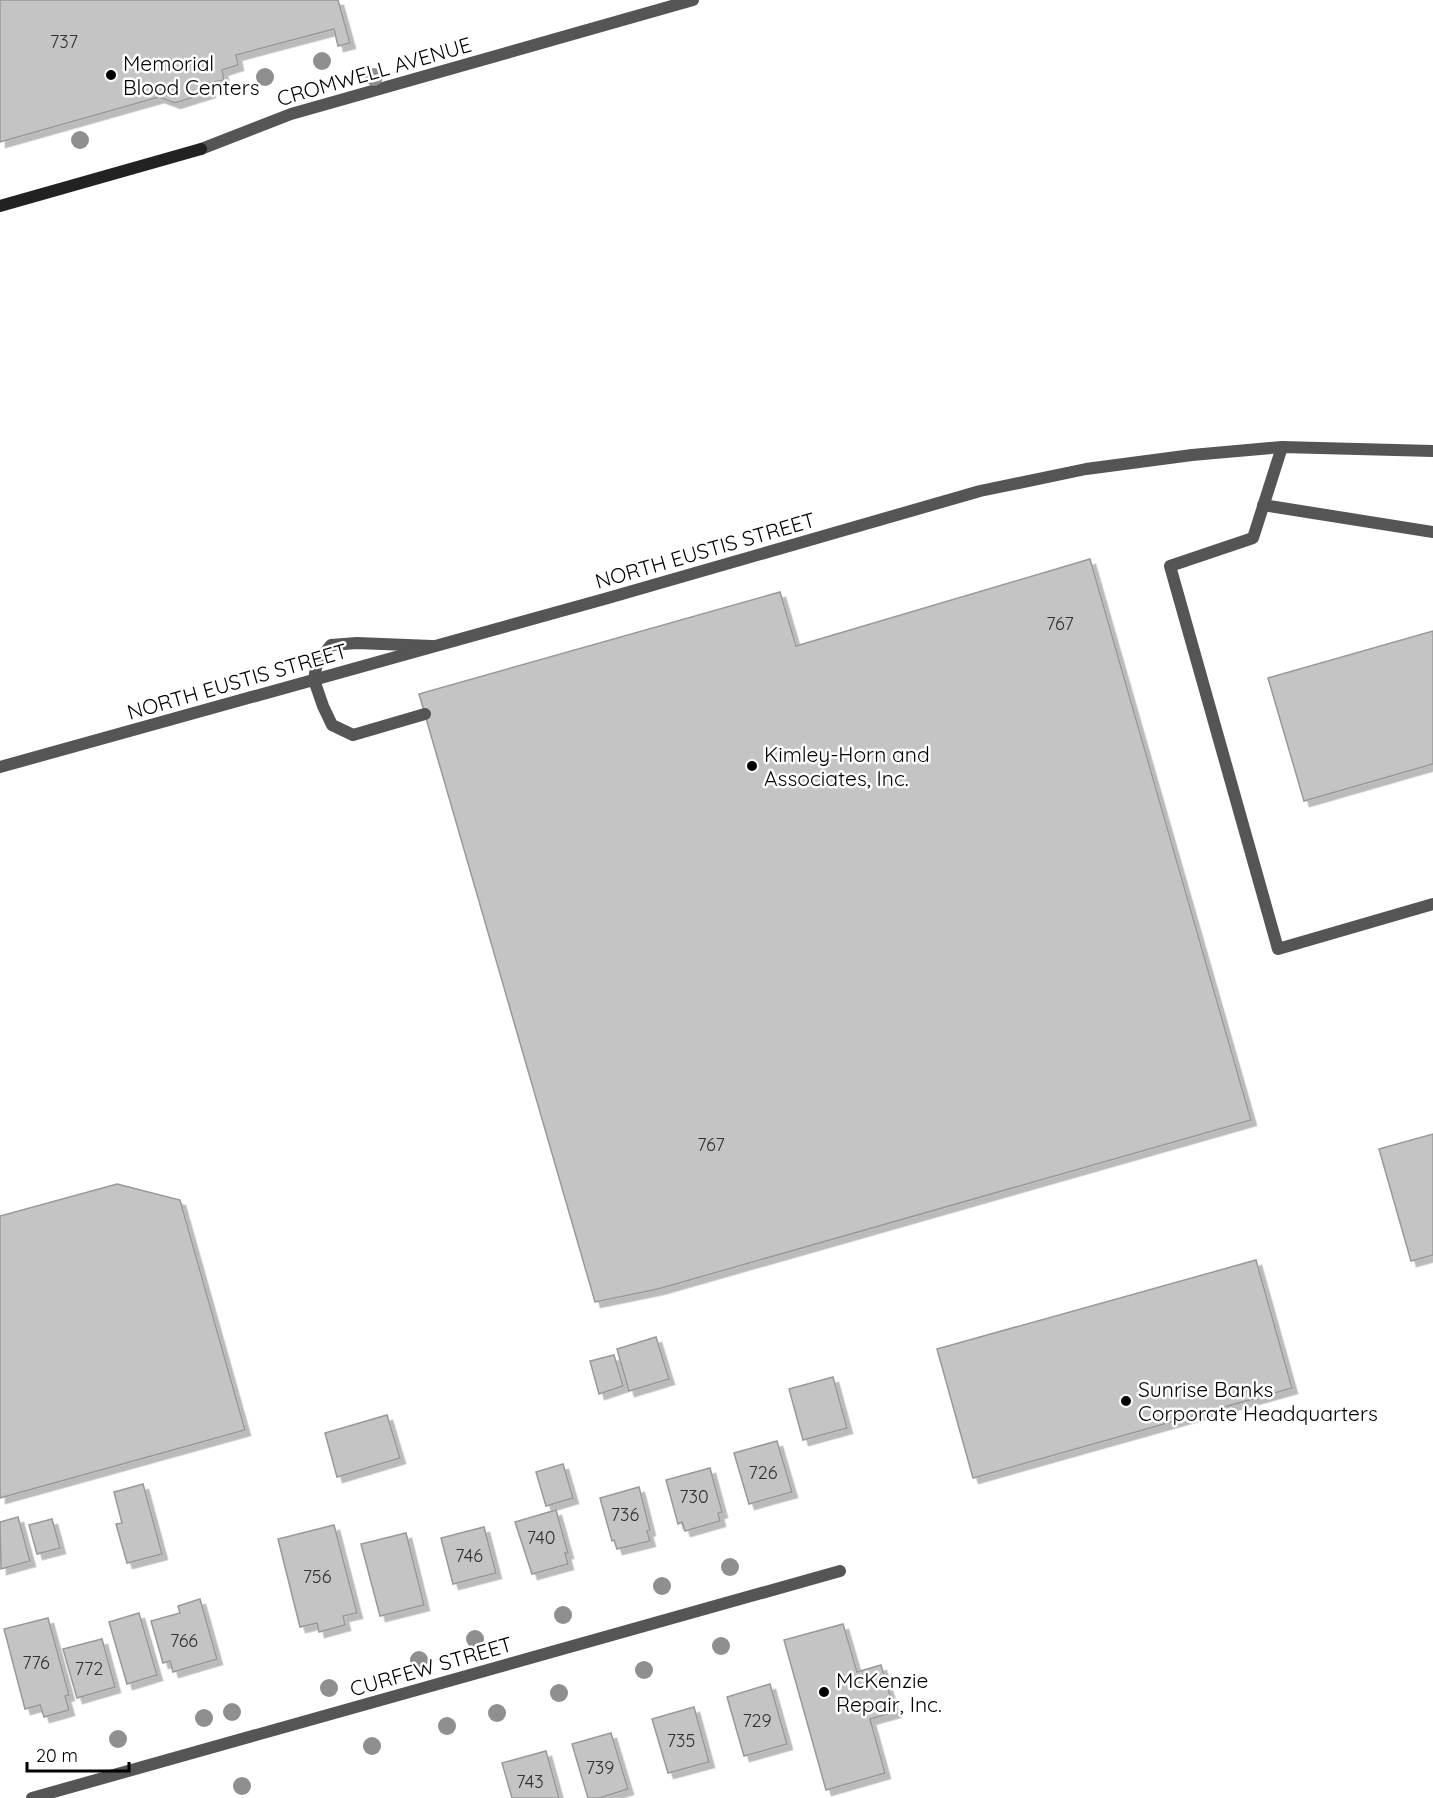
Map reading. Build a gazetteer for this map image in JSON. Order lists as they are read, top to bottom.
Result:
{
  "streets": {
    "main road": ["CROMWELL AVENUE"],
    "street": ["NORTH EUSTIS STREET", "CURFEW STREET"]
  },
  "places": [
    "Memorial Blood Centers",
    "Kimley-Horn and Associates, Inc.",
    "Sunrise Banks Corporate Headquarters",
    "McKenzie Repair, Inc."
  ],
  "house_numbers": [
    "737",
    "767",
    "767",
    "726",
    "730",
    "736",
    "740",
    "746",
    "756",
    "766",
    "776",
    "772",
    "729",
    "735",
    "739",
    "743"
  ],
  "scale_bar": "20 m"
}
